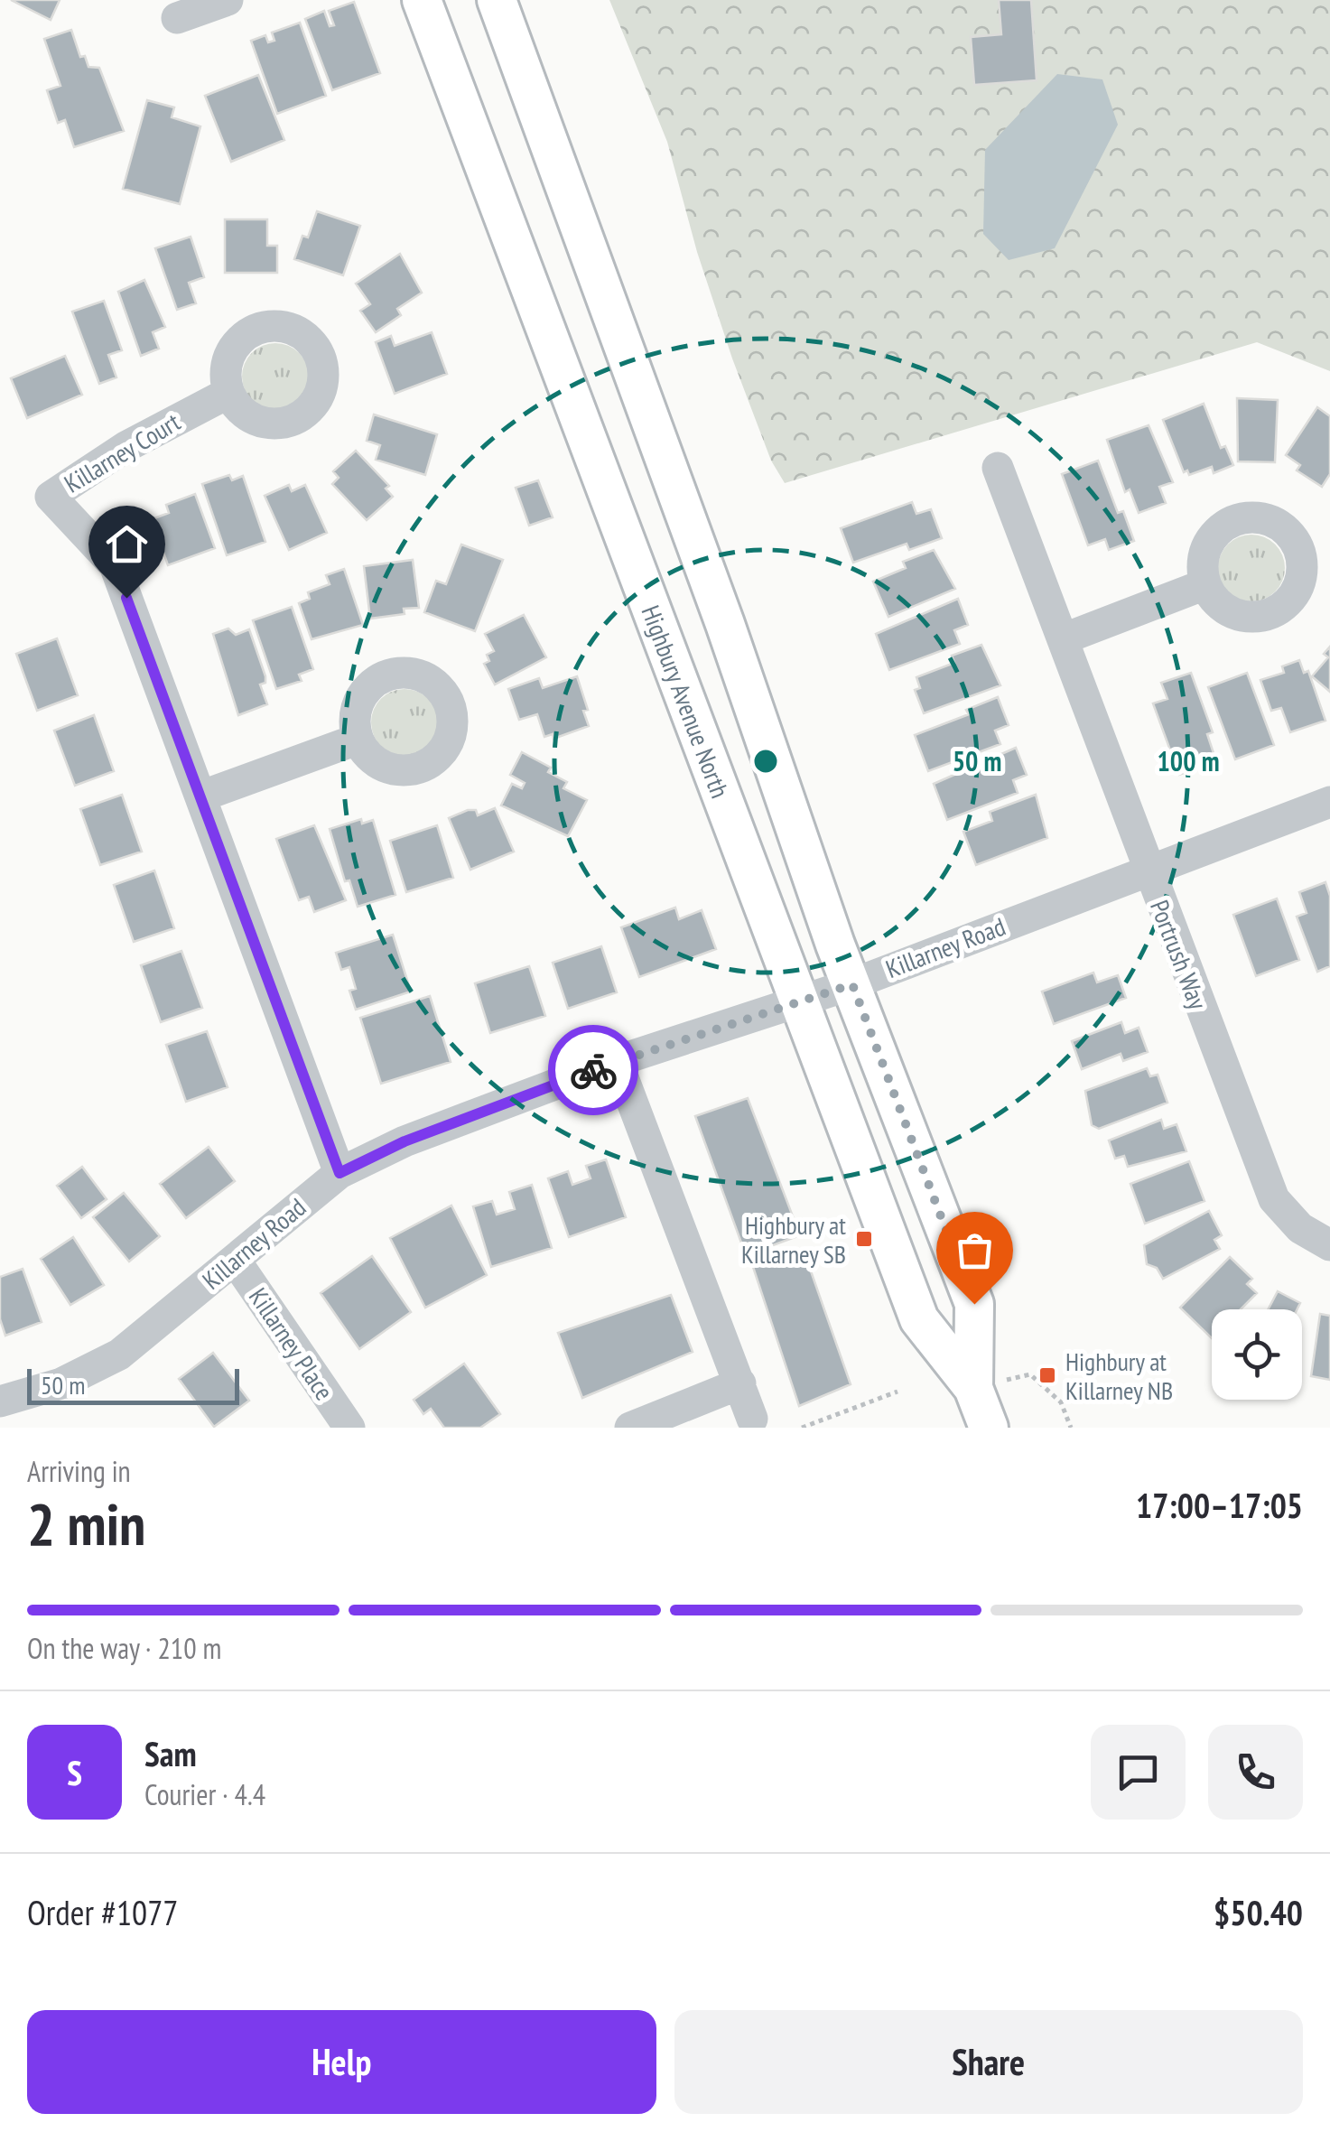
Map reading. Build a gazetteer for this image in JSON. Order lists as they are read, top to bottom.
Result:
{
  "streets": {
    "main road": ["Highbury Avenue North"],
    "street": [
      "Killarney Court",
      "Killarney Road",
      "Portrush Way",
      "Killarney Place"
    ]
  },
  "crossings": [
    ["Killarney Court", "Killarney Road"],
    ["Highbury Avenue North", "Killarney Road"],
    ["Killarney Road", "Portrush Way"],
    ["Killarney Road", "Killarney Place"]
  ],
  "places": {
    "transit": ["Highbury at Killarney SB", "Highbury at Killarney NB"]
  },
  "scale_bar": "50 m",
  "page": {
    "scale": "50 m",
    "heading": ["2 min", "Arriving in", "17:00–17:05"],
    "panel": [
      "Sam",
      "Courier · 4.4",
      "Order #1077",
      "$50.40"
    ],
    "bar": "On the way · 210 m",
    "round": "S",
    "buttons": ["Help", "Share"]
  },
  "rings": ["50 m", "100 m"]
}
